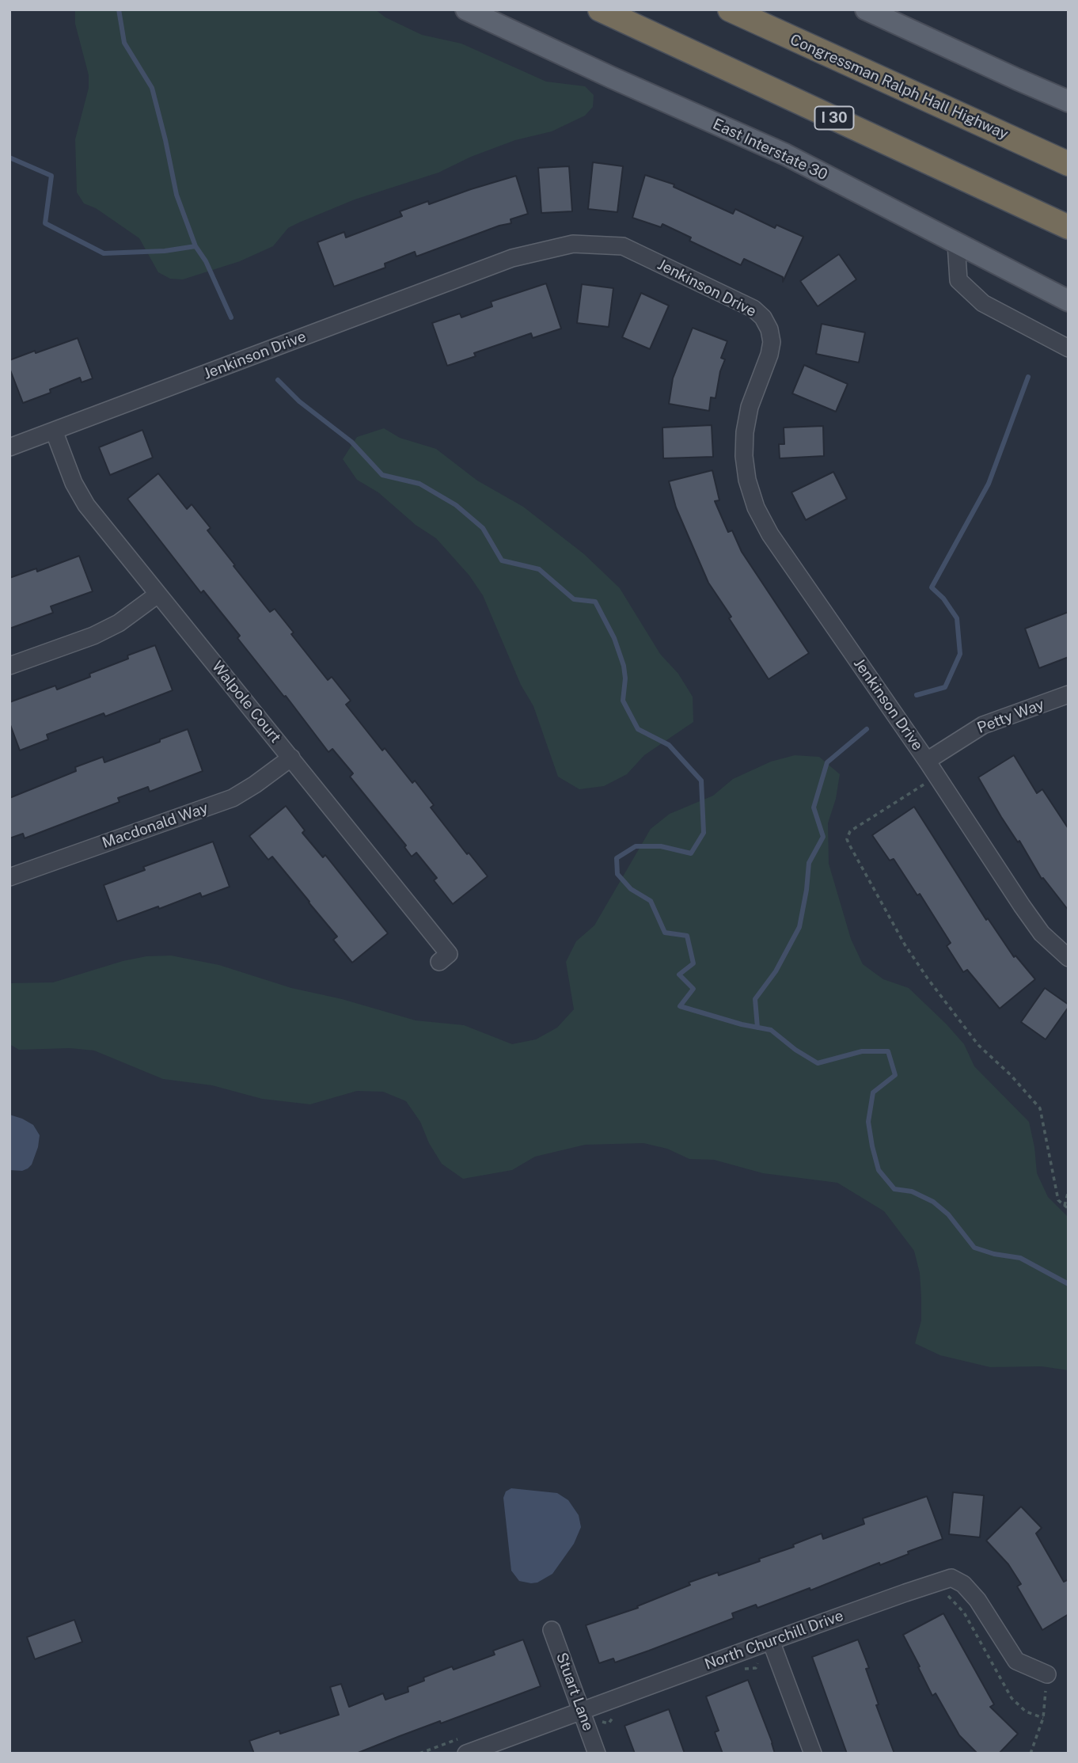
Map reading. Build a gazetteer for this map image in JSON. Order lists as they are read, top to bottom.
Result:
{
  "streets": {
    "highway": ["Congressman Ralph Hall Highway", "I 30"],
    "main road": ["East Interstate 30"],
    "street": [
      "Jenkinson Drive",
      "Walpole Court",
      "Petty Way",
      "Macdonald Way",
      "North Churchill Drive",
      "Stuart Lane"
    ]
  },
  "crossings": [
    ["Jenkinson Drive", "Walpole Court"],
    ["Jenkinson Drive", "Petty Way"],
    ["Walpole Court", "Macdonald Way"],
    ["North Churchill Drive", "Stuart Lane"]
  ]
}
